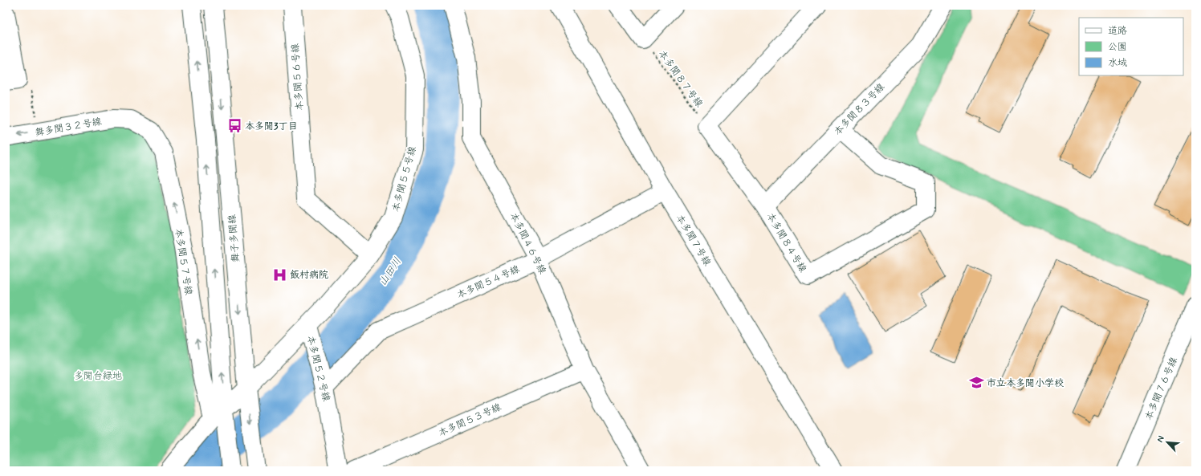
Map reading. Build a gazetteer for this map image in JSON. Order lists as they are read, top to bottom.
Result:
{
  "streets": {
    "street": [
      "本多聞５６号線",
      "本多聞８３号線",
      "舞多聞３２号線",
      "本多聞５５号線",
      "舞子多聞線",
      "本多聞７号線",
      "本多聞８４号線",
      "本多聞４６号線",
      "本多聞５７号線",
      "本多聞５４号線",
      "本多聞５２号線",
      "本多聞７６号線",
      "本多聞５３号線"
    ],
    "path": ["本多聞８７号線"]
  },
  "crossings": [
    ["本多聞５６号線", "本多聞５５号線"],
    ["本多聞８７号線", "本多聞８４号線"],
    ["本多聞８３号線", "本多聞８４号線"],
    ["舞多聞３２号線", "本多聞５７号線"],
    ["本多聞５５号線", "本多聞５２号線"],
    ["舞子多聞線", "本多聞５２号線"],
    ["本多聞７号線", "本多聞５４号線"],
    ["本多聞４６号線", "本多聞５４号線"],
    ["本多聞４６号線", "本多聞５３号線"],
    ["本多聞５７号線", "本多聞５２号線"],
    ["本多聞５４号線", "本多聞５２号線"]
  ],
  "water": ["山田川"],
  "parks": ["多聞台緑地"],
  "places": {
    "bus stop": ["本多聞3丁目"],
    "hospital": ["飯村病院"],
    "school or university": ["市立本多聞小学校"]
  },
  "legend": ["道路", "公園", "水域"],
  "north": "top left"
}
